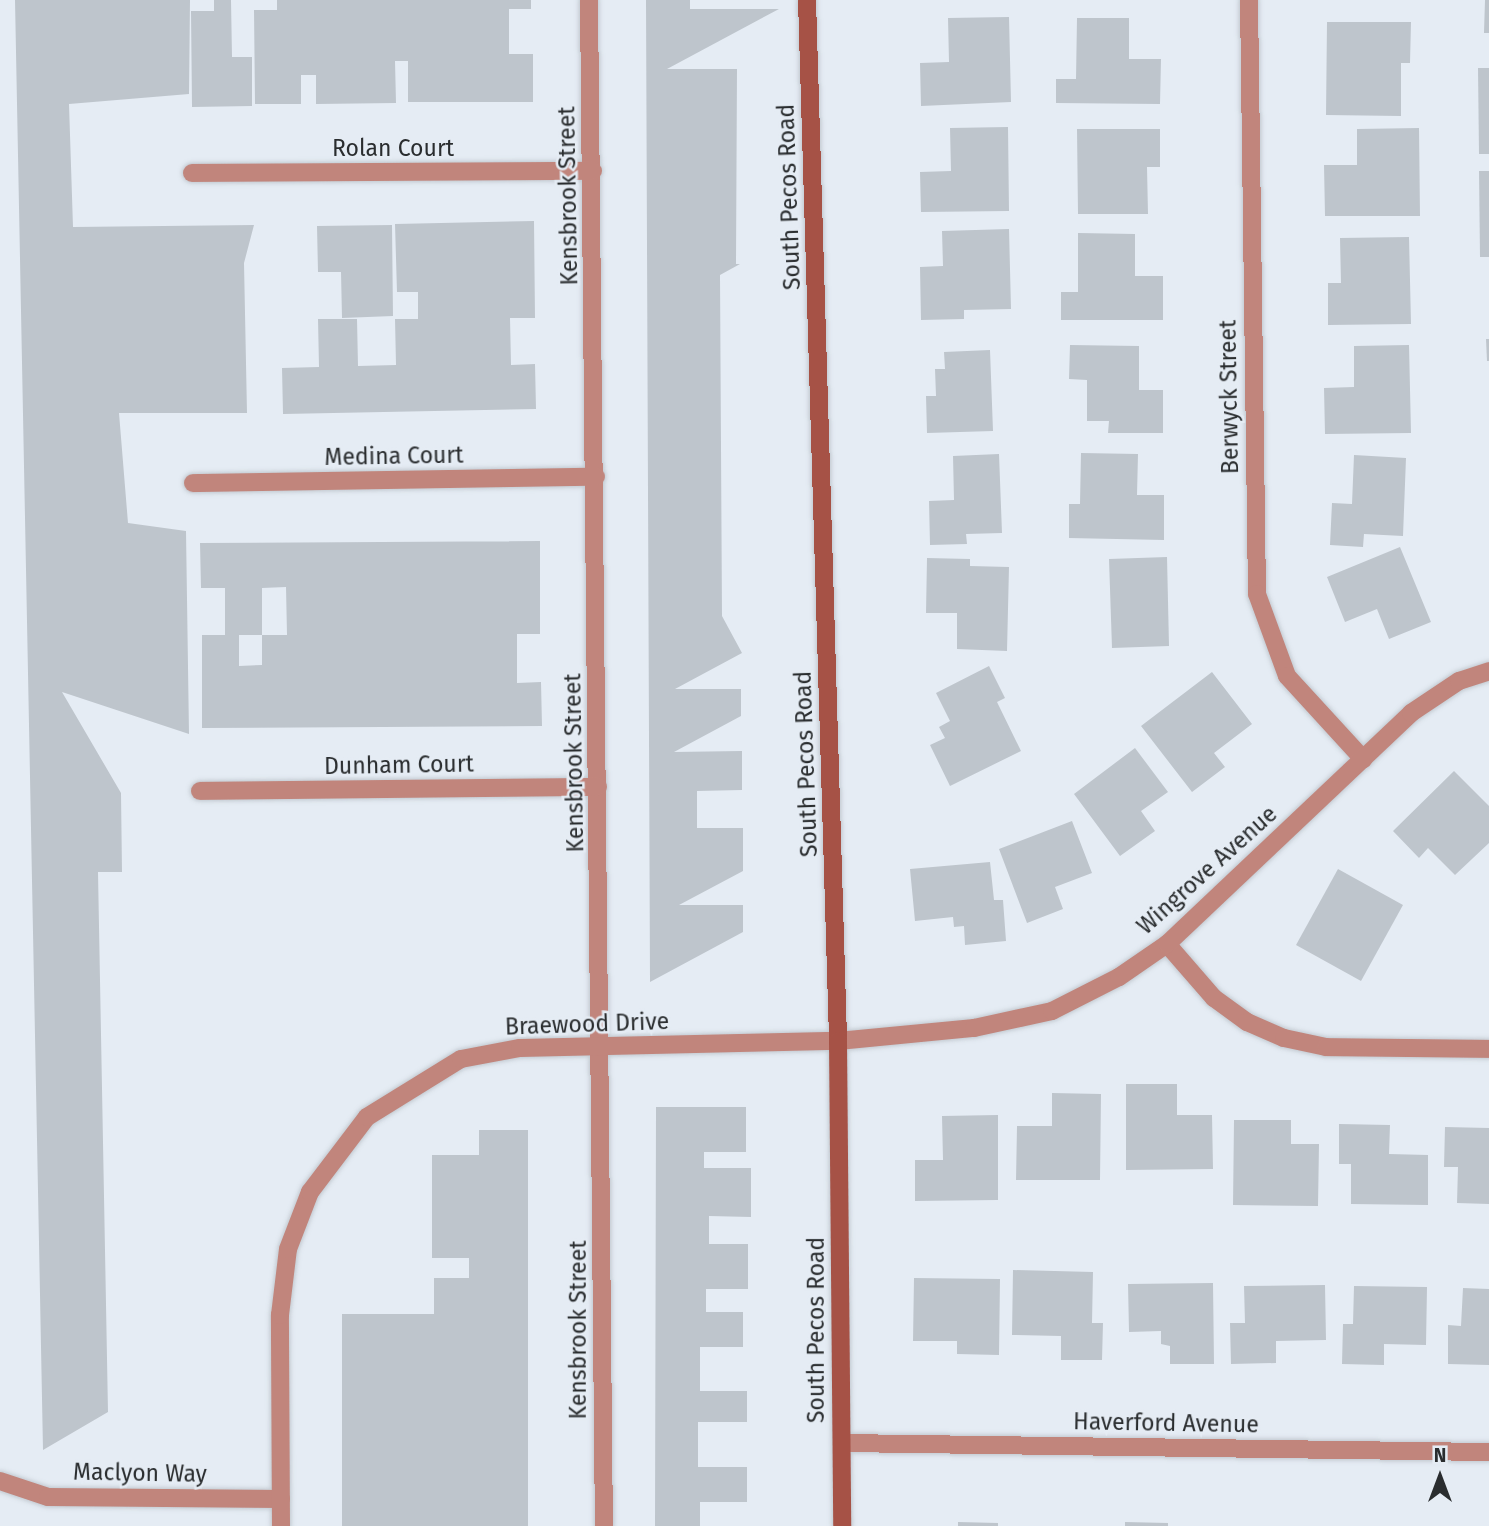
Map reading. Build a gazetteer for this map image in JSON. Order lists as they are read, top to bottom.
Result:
{
  "streets": {
    "street": [
      "Rolan Court",
      "Kensbrook Street",
      "South Pecos Road",
      "Berwyck Street",
      "Medina Court",
      "Dunham Court",
      "Wingrove Avenue",
      "Braewood Drive",
      "Haverford Avenue",
      "Maclyon Way"
    ]
  },
  "crossings": [
    ["Rolan Court", "Kensbrook Street"],
    ["Kensbrook Street", "Medina Court"],
    ["Kensbrook Street", "Dunham Court"],
    ["Kensbrook Street", "Braewood Drive"],
    ["South Pecos Road", "Wingrove Avenue"],
    ["South Pecos Road", "Braewood Drive"],
    ["South Pecos Road", "Haverford Avenue"],
    ["Berwyck Street", "Wingrove Avenue"],
    ["Wingrove Avenue", "Braewood Drive"],
    ["Braewood Drive", "Maclyon Way"]
  ],
  "north": "top"
}
